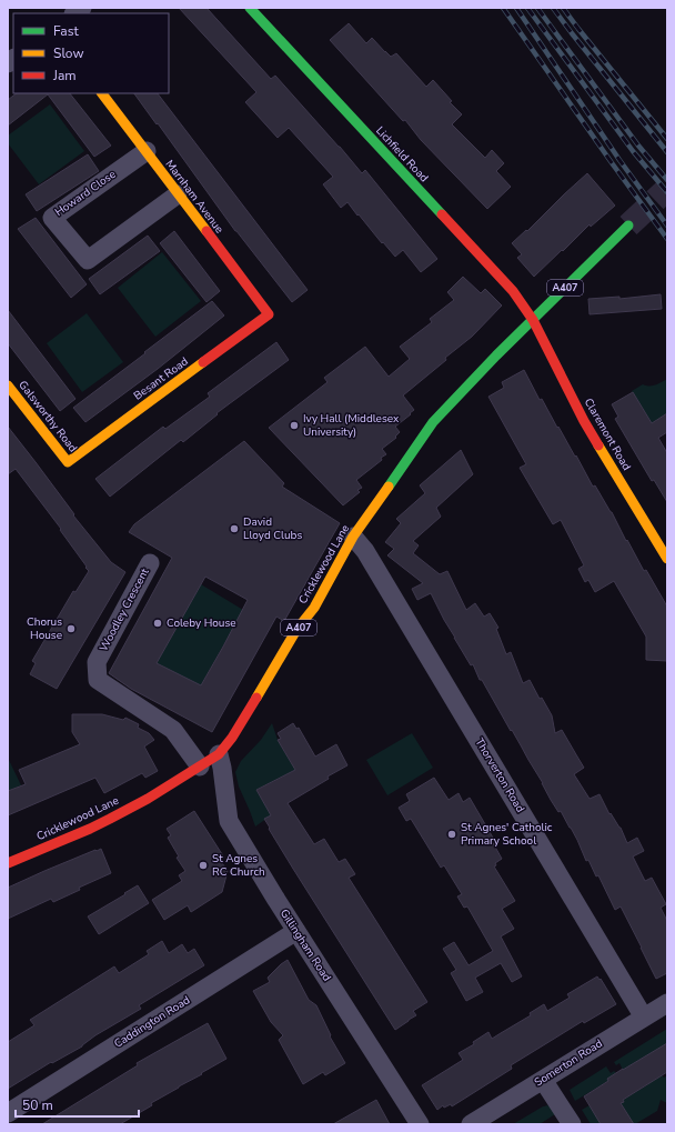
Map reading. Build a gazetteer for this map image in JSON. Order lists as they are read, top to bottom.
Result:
{
  "streets": {
    "street": [
      "Lichfield Road",
      "Howard Close",
      "Marnham Avenue",
      "A407",
      "Besant Road",
      "Galsworthy Road",
      "Claremont Road",
      "Cricklewood Lane",
      "Woodley Crescent",
      "Thorverton Road",
      "Gillingham Road",
      "Caddington Road",
      "Somerton Road"
    ]
  },
  "crossings": [
    ["Lichfield Road", "Claremont Road"],
    ["Lichfield Road", "Cricklewood Lane"],
    ["Howard Close", "Marnham Avenue"],
    ["Marnham Avenue", "Besant Road"],
    ["Besant Road", "Galsworthy Road"],
    ["Claremont Road", "Cricklewood Lane"],
    ["Cricklewood Lane", "Woodley Crescent"],
    ["Cricklewood Lane", "Thorverton Road"],
    ["Cricklewood Lane", "Gillingham Road"],
    ["Thorverton Road", "Somerton Road"],
    ["Gillingham Road", "Caddington Road"]
  ],
  "places": [
    "Ivy Hall (Middlesex University)",
    "David Lloyd Clubs",
    "Coleby House",
    "Chorus House",
    "St Agnes' Catholic Primary School",
    "St Agnes RC Church"
  ],
  "legend": ["Fast", "Slow", "Jam"],
  "scale_bar": "50 m"
}
